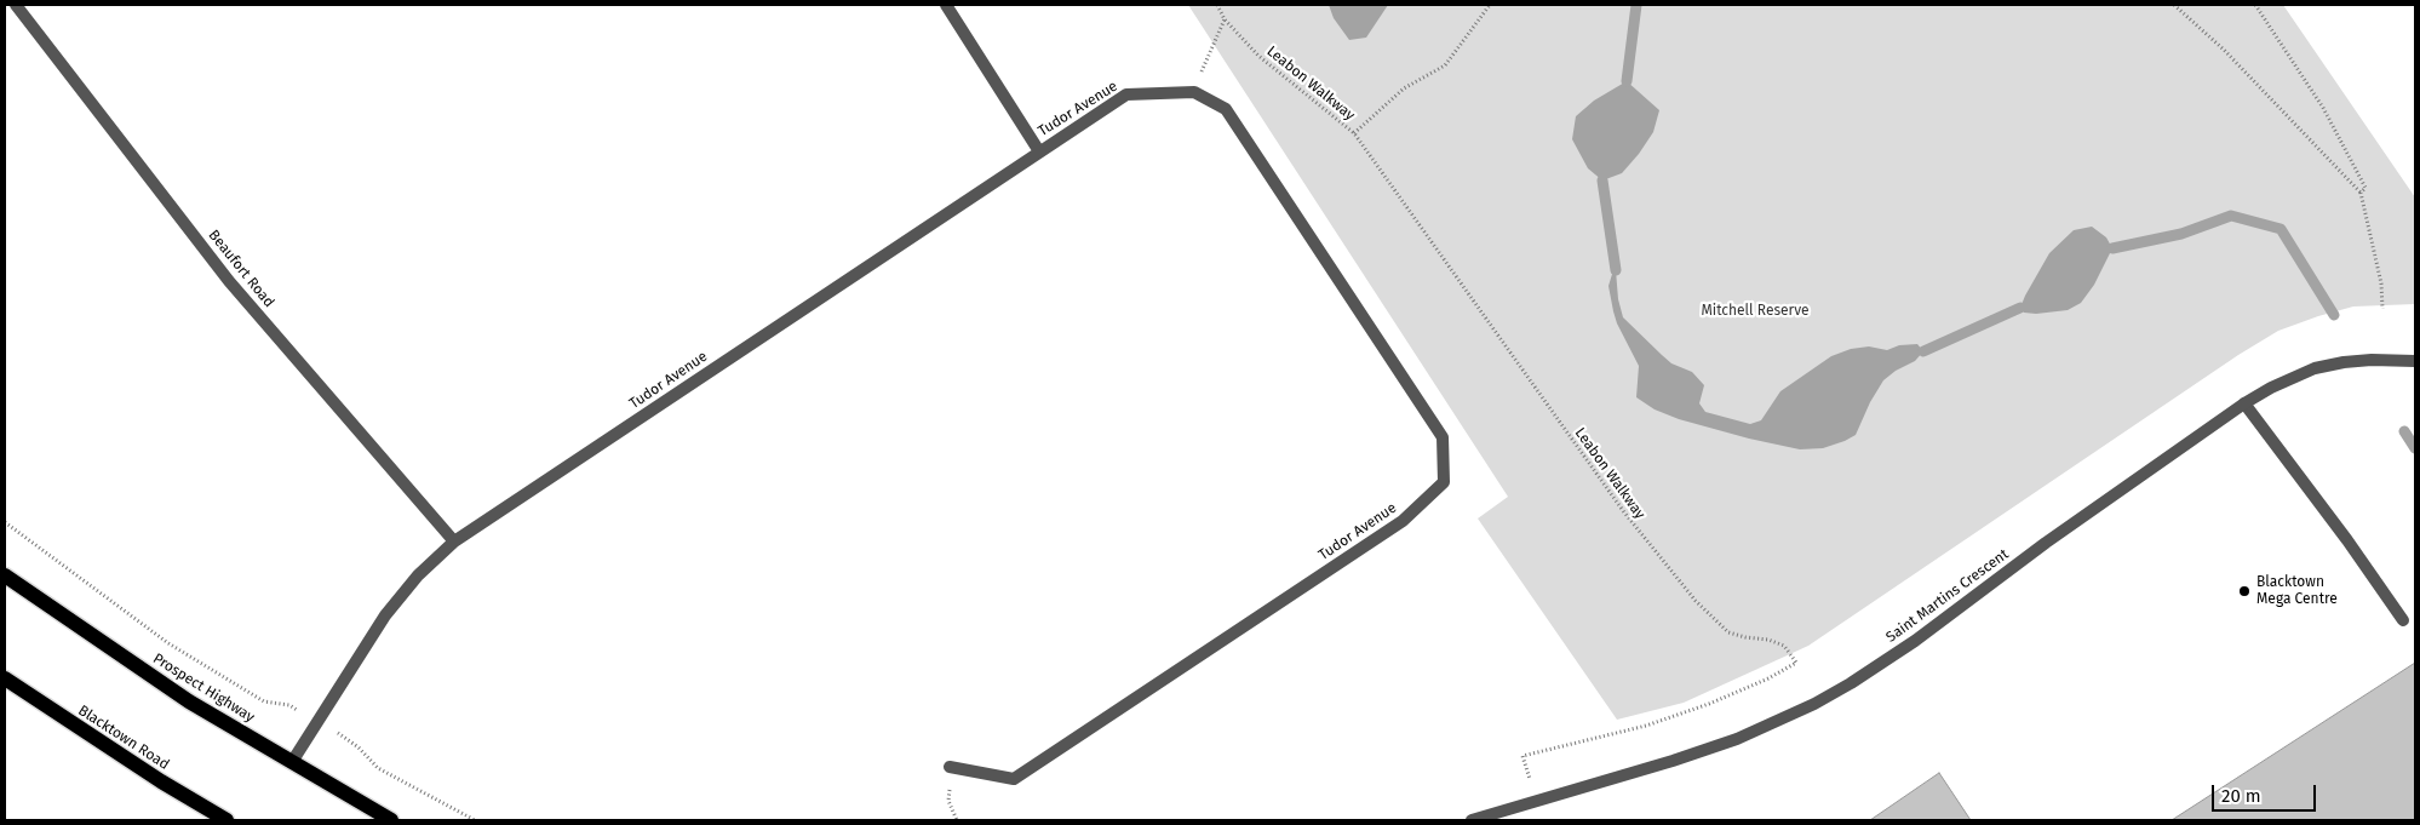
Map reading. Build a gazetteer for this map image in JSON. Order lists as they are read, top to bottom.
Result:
{
  "streets": {
    "main road": ["Prospect Highway", "Blacktown Road"],
    "street": ["Tudor Avenue", "Beaufort Road", "Saint Martins Crescent"],
    "path": ["Leabon Walkway"]
  },
  "crossings": [
    ["Leabon Walkway", "Saint Martins Crescent"],
    ["Tudor Avenue", "Beaufort Road"],
    ["Tudor Avenue", "Prospect Highway"]
  ],
  "parks": ["Mitchell Reserve"],
  "places": ["Blacktown Mega Centre"],
  "scale_bar": "20 m"
}
